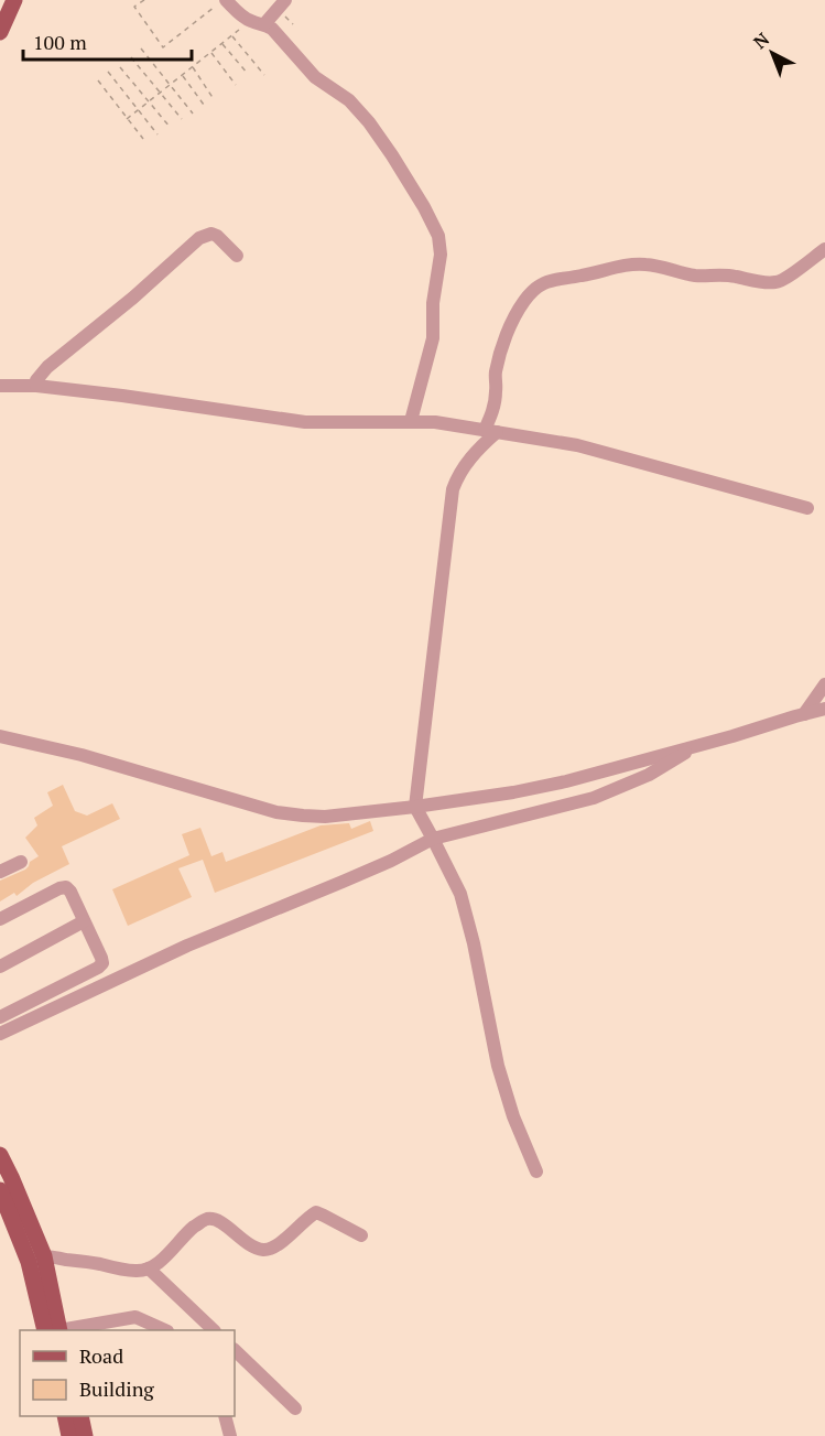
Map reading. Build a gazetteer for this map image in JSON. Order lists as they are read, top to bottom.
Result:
{
  "legend": ["Road", "Building"],
  "scale_bar": "100 m",
  "north": "top left"
}
